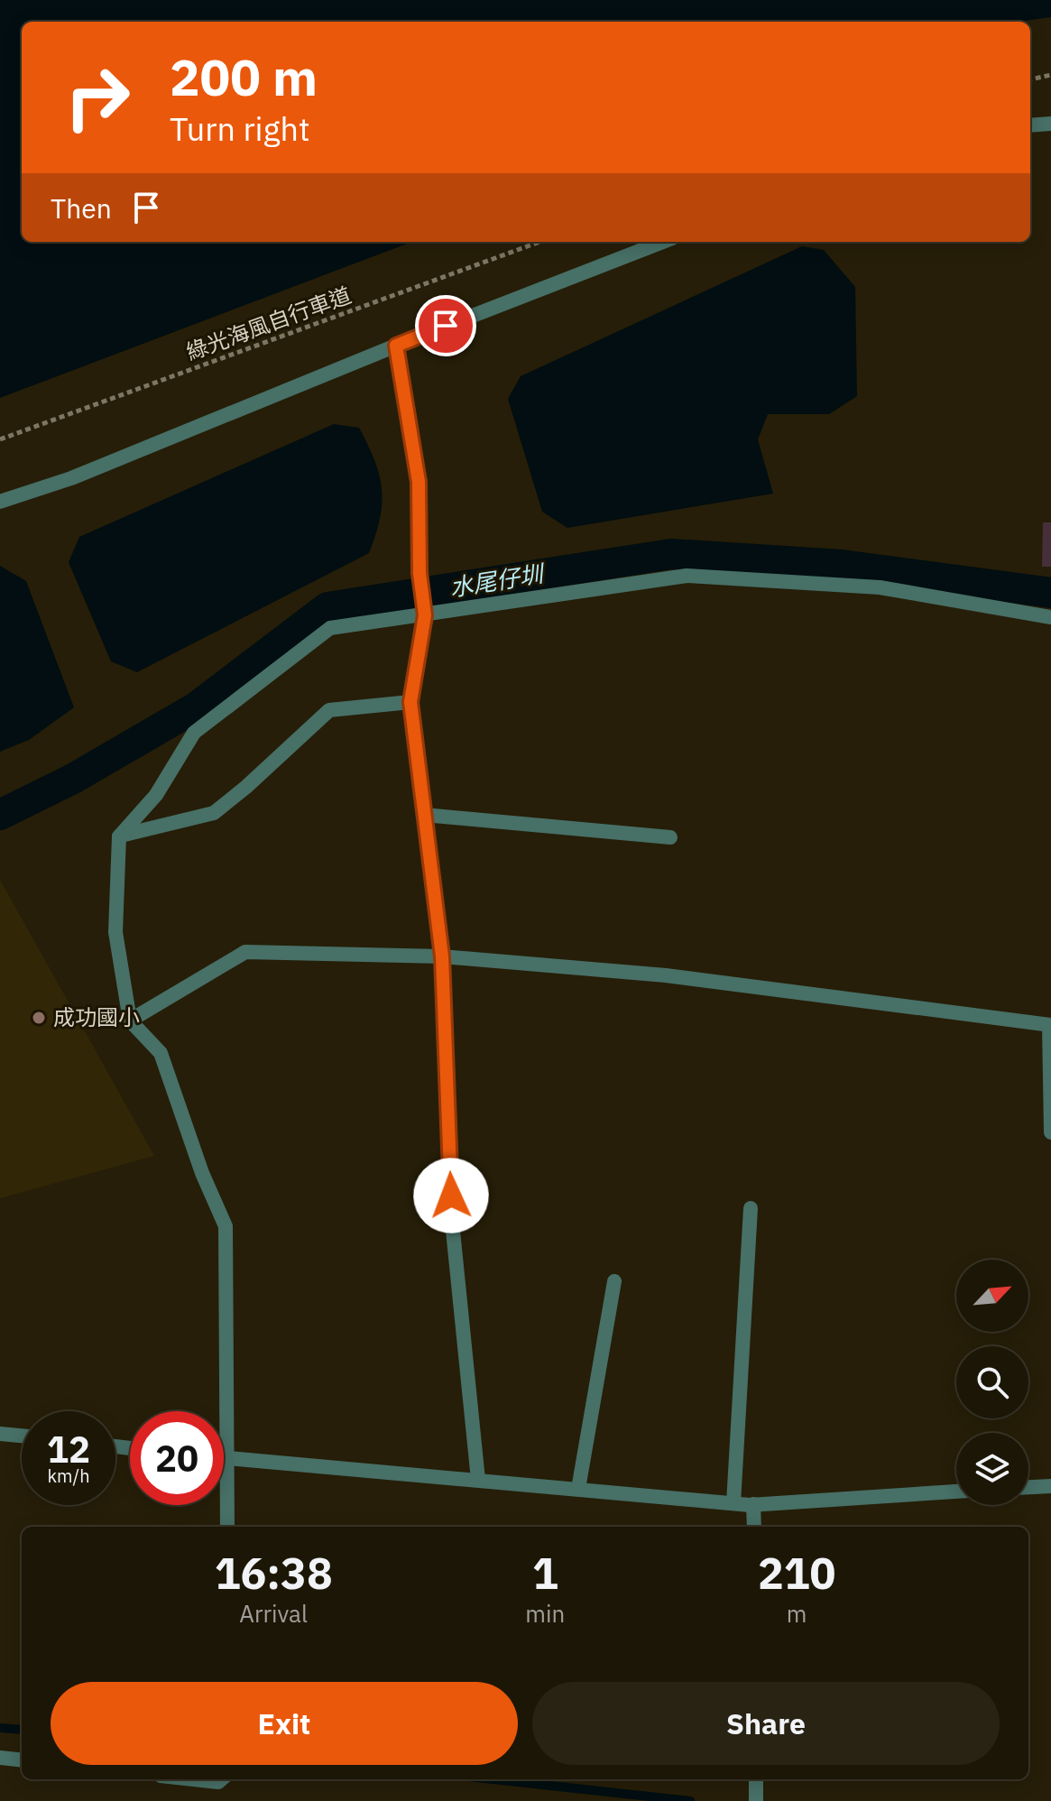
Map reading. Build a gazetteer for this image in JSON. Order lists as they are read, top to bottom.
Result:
{
  "streets": {
    "path": ["綠光海風自行車道"]
  },
  "water": ["水尾仔圳"],
  "places": ["成功國小"],
  "north": "top right",
  "page": {
    "turn": ["200 m", "Turn right"],
    "then": "Then",
    "speed": "12 km/h",
    "limit": "20",
    "eta": [
      "16:38",
      "Arrival",
      "1",
      "min",
      "210",
      "m"
    ],
    "buttons": ["Exit", "Share"]
  }
}
